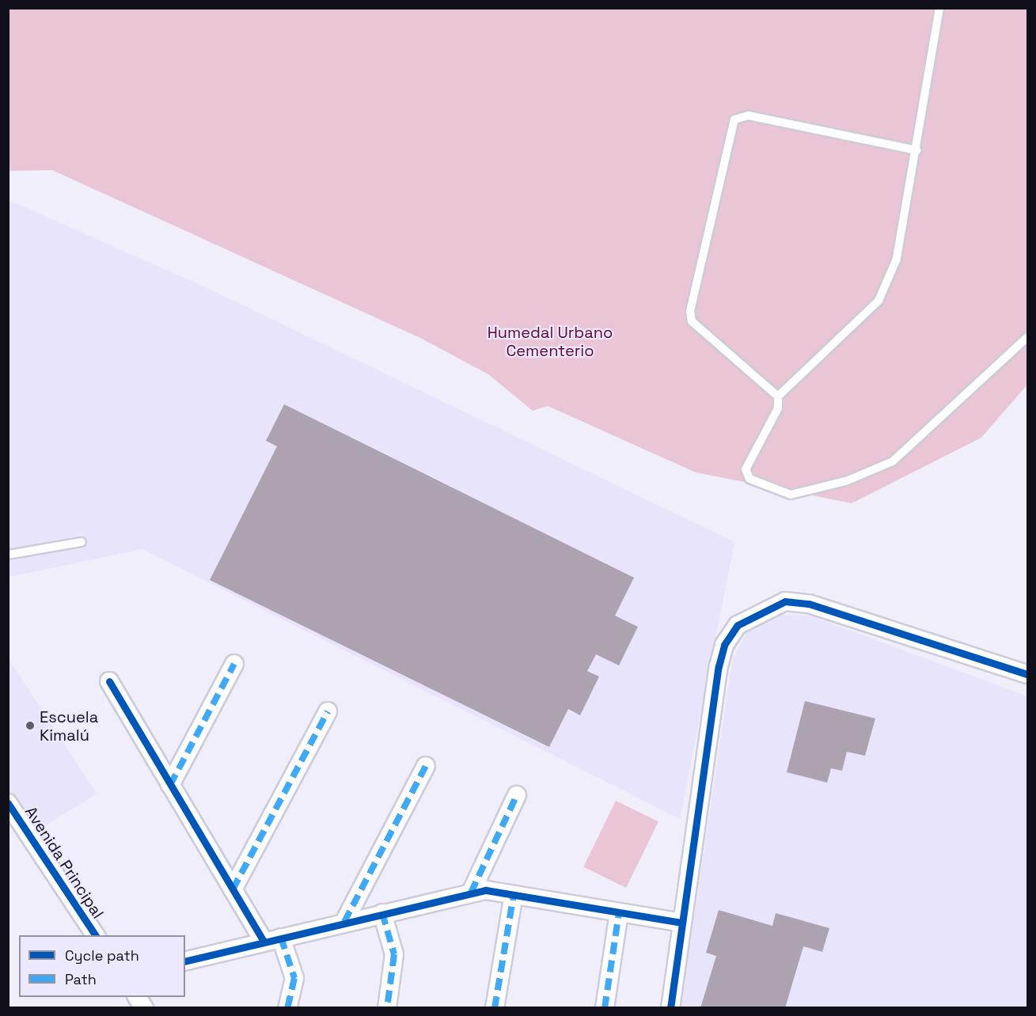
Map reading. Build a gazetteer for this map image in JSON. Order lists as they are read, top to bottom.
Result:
{
  "streets": {
    "street": ["Avenida Principal"]
  },
  "parks": ["Humedal Urbano Cementerio"],
  "places": ["Escuela Kimalú"],
  "legend": ["Cycle path", "Path"]
}
